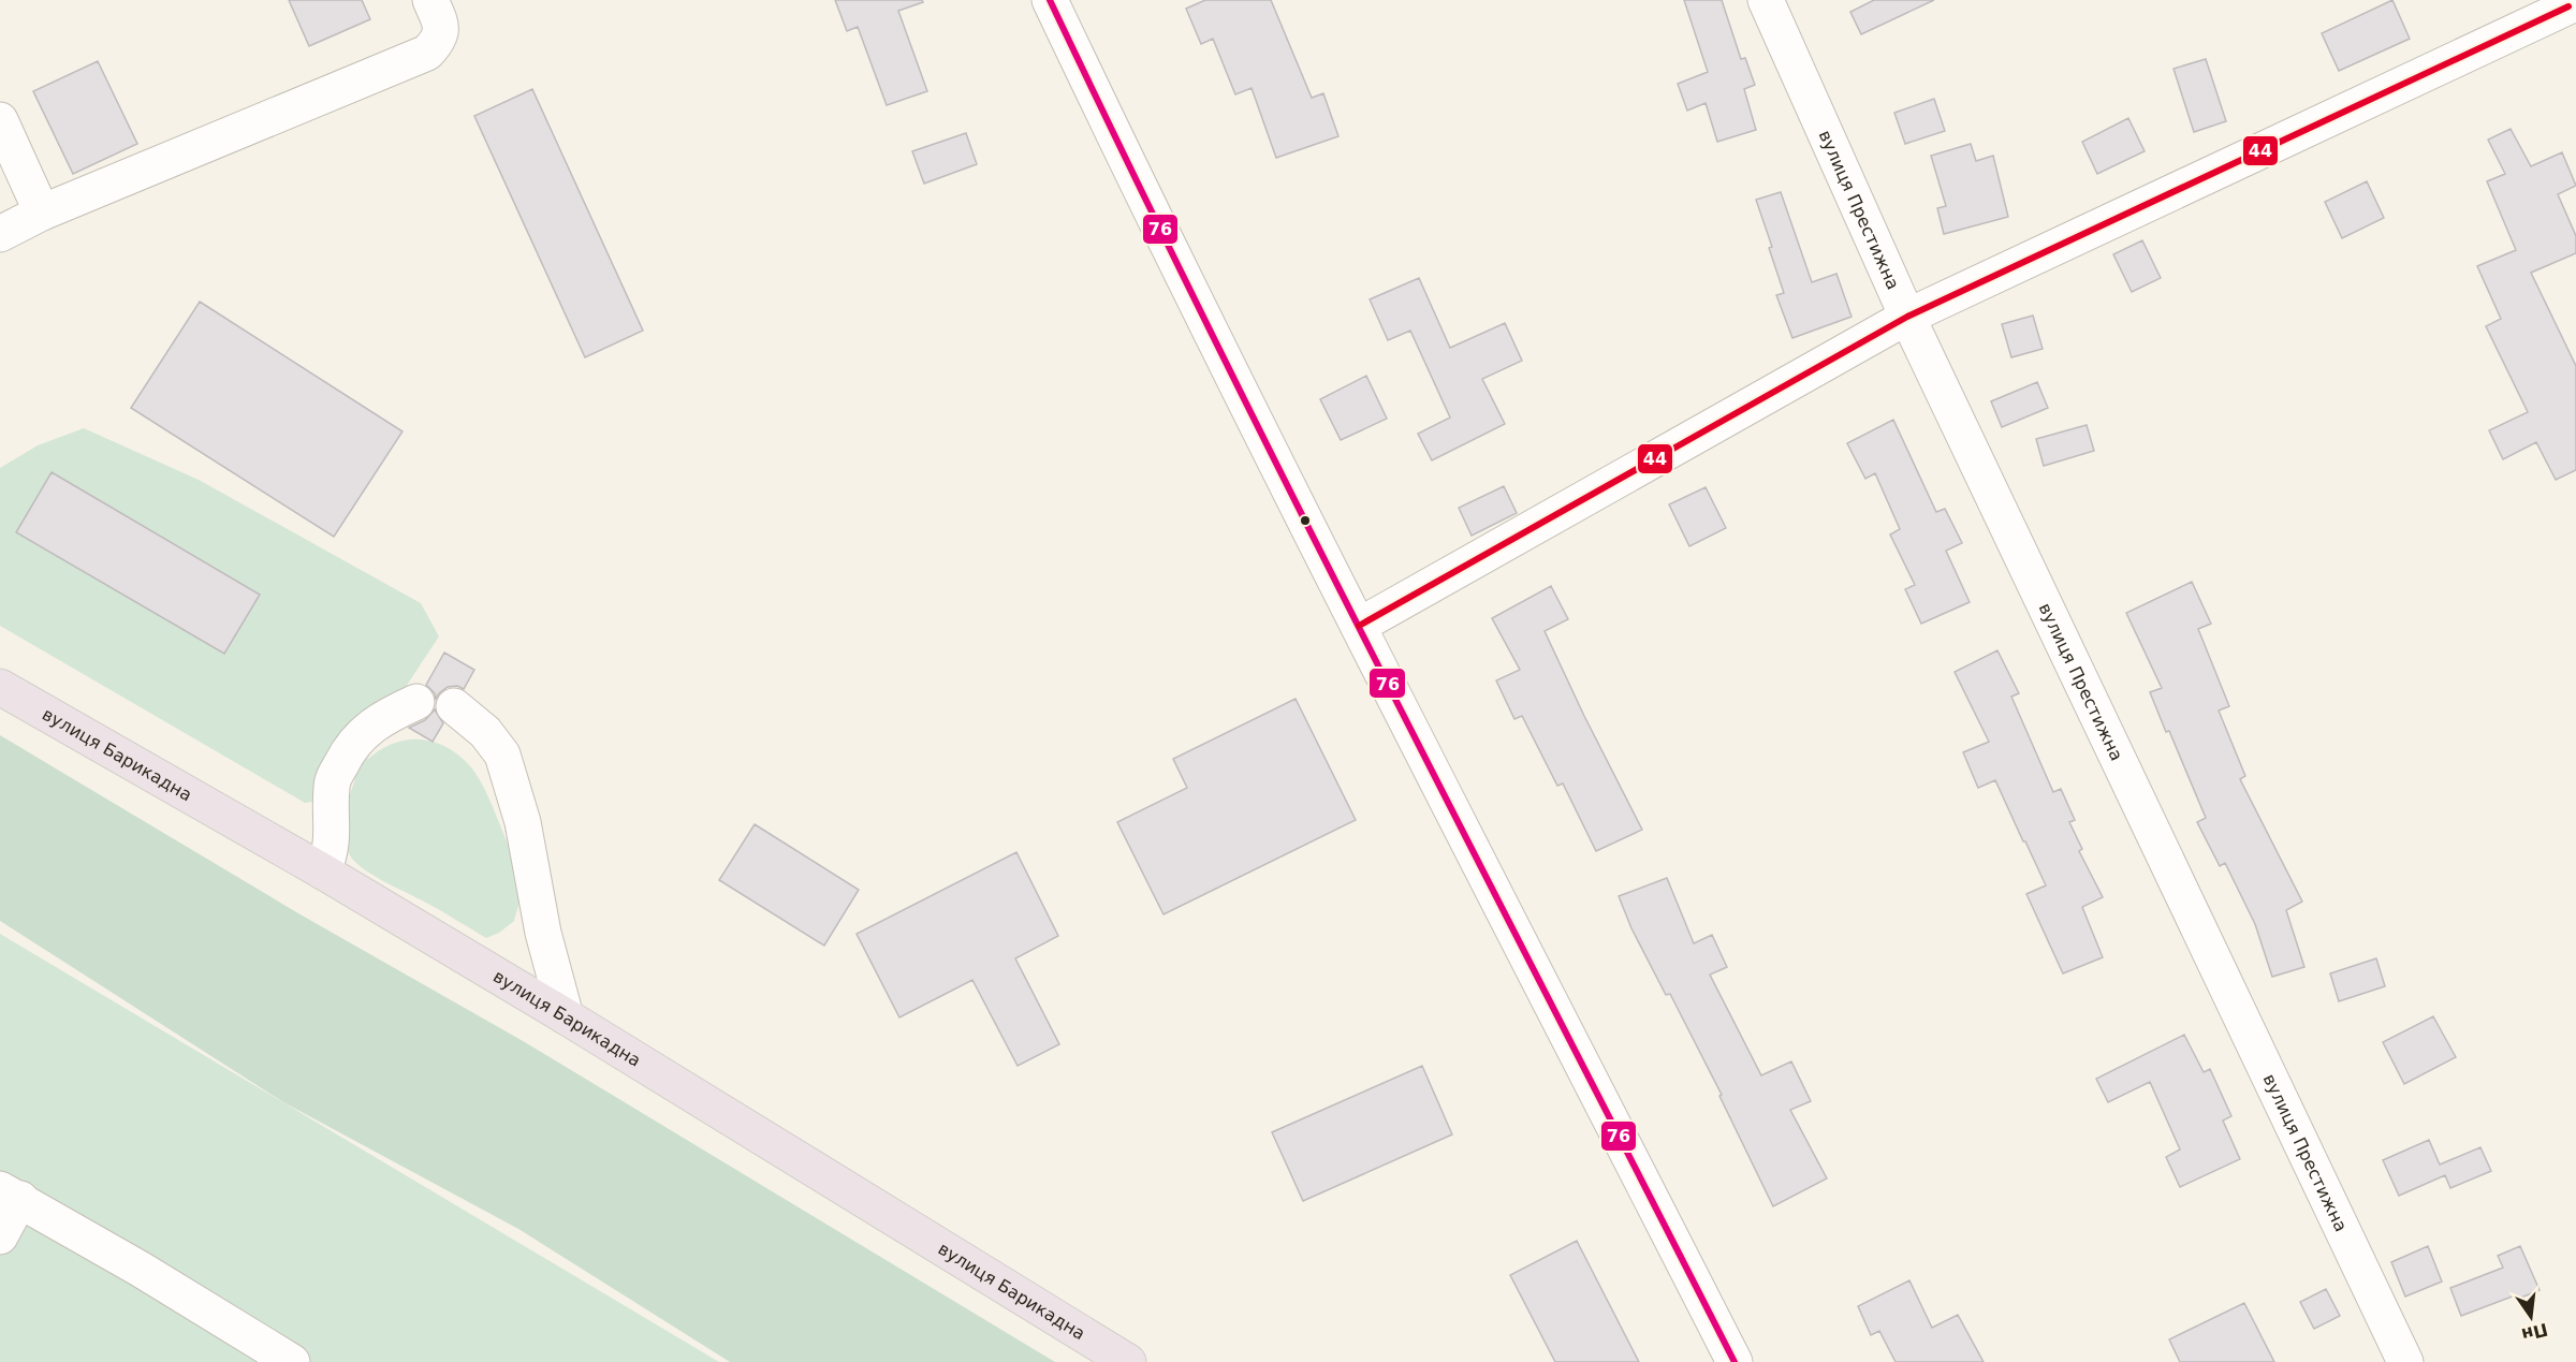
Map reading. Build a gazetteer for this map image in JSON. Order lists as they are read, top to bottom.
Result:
{
  "streets": {
    "main road": ["вулиця Барикадна"],
    "street": ["вулиця Престижна"]
  },
  "lines": ["transit line 76", "transit line 44"],
  "north": "bottom"
}
